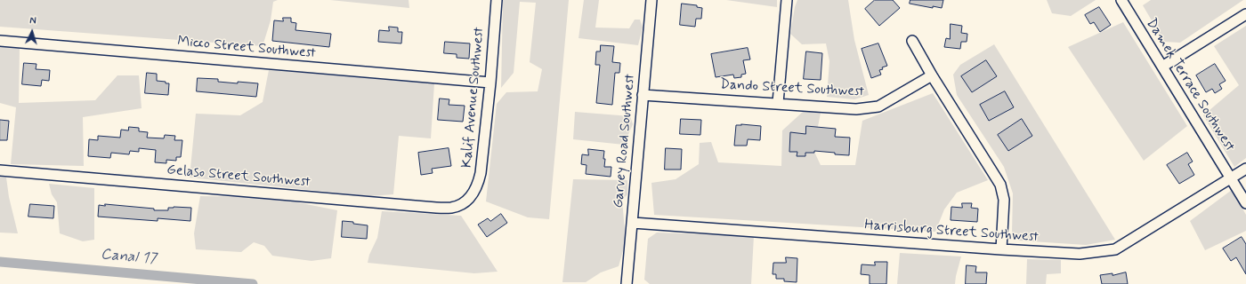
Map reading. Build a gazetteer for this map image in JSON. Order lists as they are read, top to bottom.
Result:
{
  "streets": {
    "street": [
      "Micco Street Southwest",
      "Damek Terrace Southwest",
      "Dando Street Southwest",
      "Kalif Avenue Southwest",
      "Garvey Road Southwest",
      "Gelaso Street Southwest",
      "Harrisburg Street Southwest"
    ]
  },
  "crossings": [
    ["Micco Street Southwest", "Kalif Avenue Southwest"],
    ["Damek Terrace Southwest", "Harrisburg Street Southwest"],
    ["Dando Street Southwest", "Garvey Road Southwest"],
    ["Kalif Avenue Southwest", "Gelaso Street Southwest"],
    ["Garvey Road Southwest", "Harrisburg Street Southwest"]
  ],
  "water": ["Canal 17"],
  "north": "top"
}
